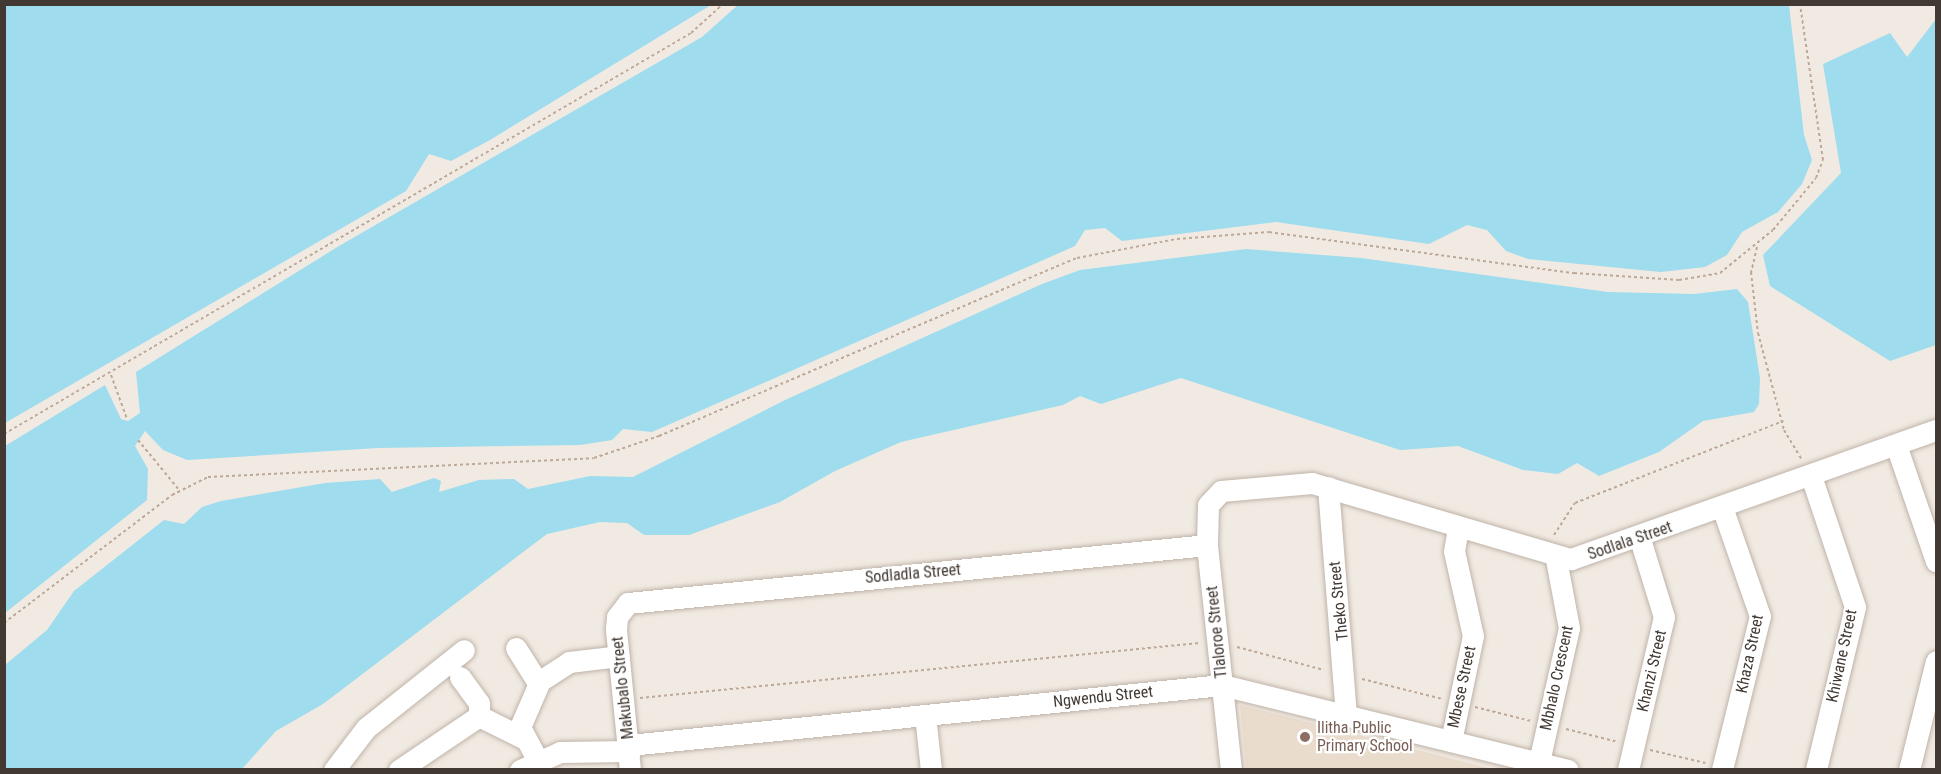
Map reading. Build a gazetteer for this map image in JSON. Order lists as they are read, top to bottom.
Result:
{
  "streets": {
    "street": [
      "Sodlala Street",
      "Sodladla Street",
      "Theko Street",
      "Tlaloroe Street",
      "Khaza Street",
      "Khiwane Street",
      "Khanzi Street",
      "Mbhalo Crescent",
      "Mbese Street",
      "Makubalo Street",
      "Ngwendu Street"
    ]
  },
  "crossings": [
    ["Sodlala Street", "Theko Street"],
    ["Sodlala Street", "Tlaloroe Street"],
    ["Sodlala Street", "Khaza Street"],
    ["Sodlala Street", "Khiwane Street"],
    ["Sodlala Street", "Khanzi Street"],
    ["Sodlala Street", "Mbhalo Crescent"],
    ["Sodlala Street", "Mbese Street"],
    ["Sodladla Street", "Tlaloroe Street"],
    ["Sodladla Street", "Makubalo Street"],
    ["Theko Street", "Ngwendu Street"],
    ["Tlaloroe Street", "Ngwendu Street"],
    ["Mbhalo Crescent", "Ngwendu Street"],
    ["Mbese Street", "Ngwendu Street"],
    ["Makubalo Street", "Ngwendu Street"]
  ],
  "places": ["Ilitha Public Primary School"]
}
